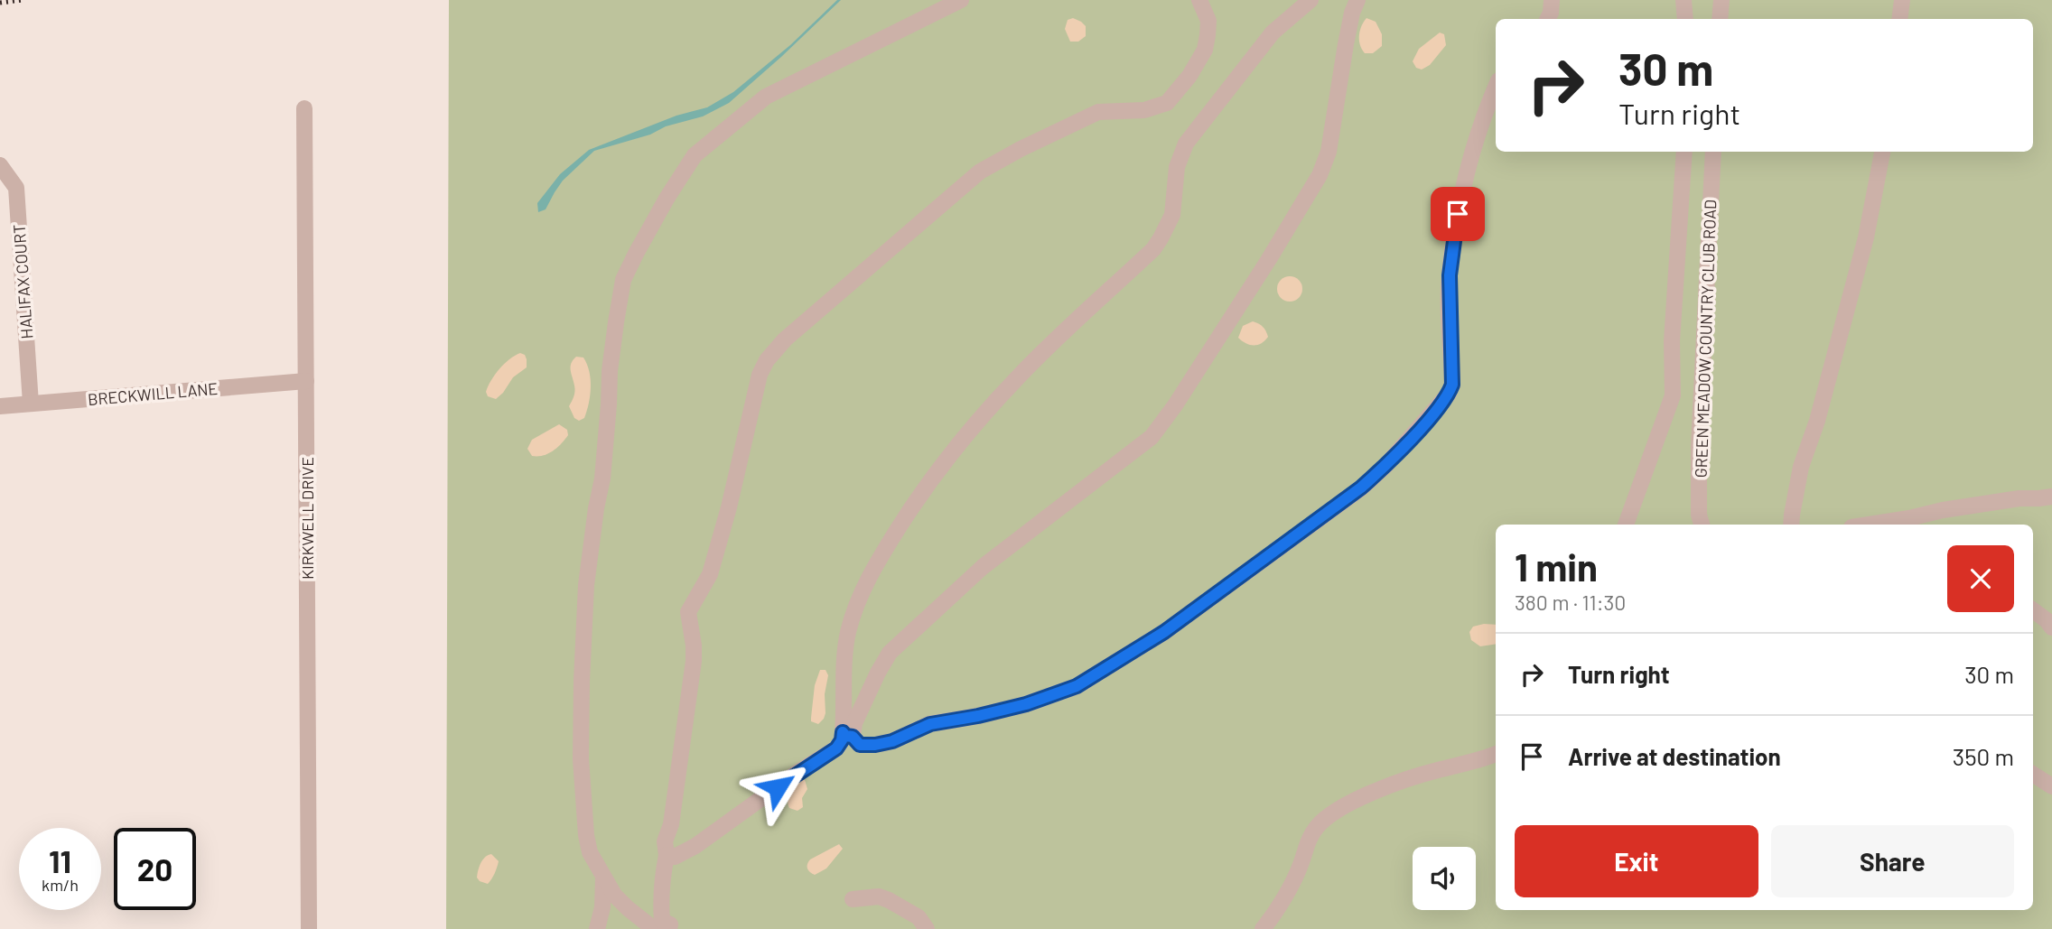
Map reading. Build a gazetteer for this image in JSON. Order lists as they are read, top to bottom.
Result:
{
  "streets": {
    "street": [
      "HALIFAX COURT",
      "GREEN MEADOW COUNTRY CLUB ROAD",
      "BRECKWILL LANE",
      "KIRKWELL DRIVE"
    ]
  },
  "crossings": [
    ["HALIFAX COURT", "BRECKWILL LANE"],
    ["BRECKWILL LANE", "KIRKWELL DRIVE"]
  ],
  "page": {
    "turn": ["30 m", "Turn right"],
    "heading": ["1 min", "380 m · 11:30"],
    "list": [
      {
        "name": "Turn right",
        "value": "30 m"
      },
      {
        "name": "Arrive at destination",
        "value": "350 m"
      }
    ],
    "buttons": ["Exit", "Share"],
    "speed": "11 km/h",
    "limit": "20"
  }
}
